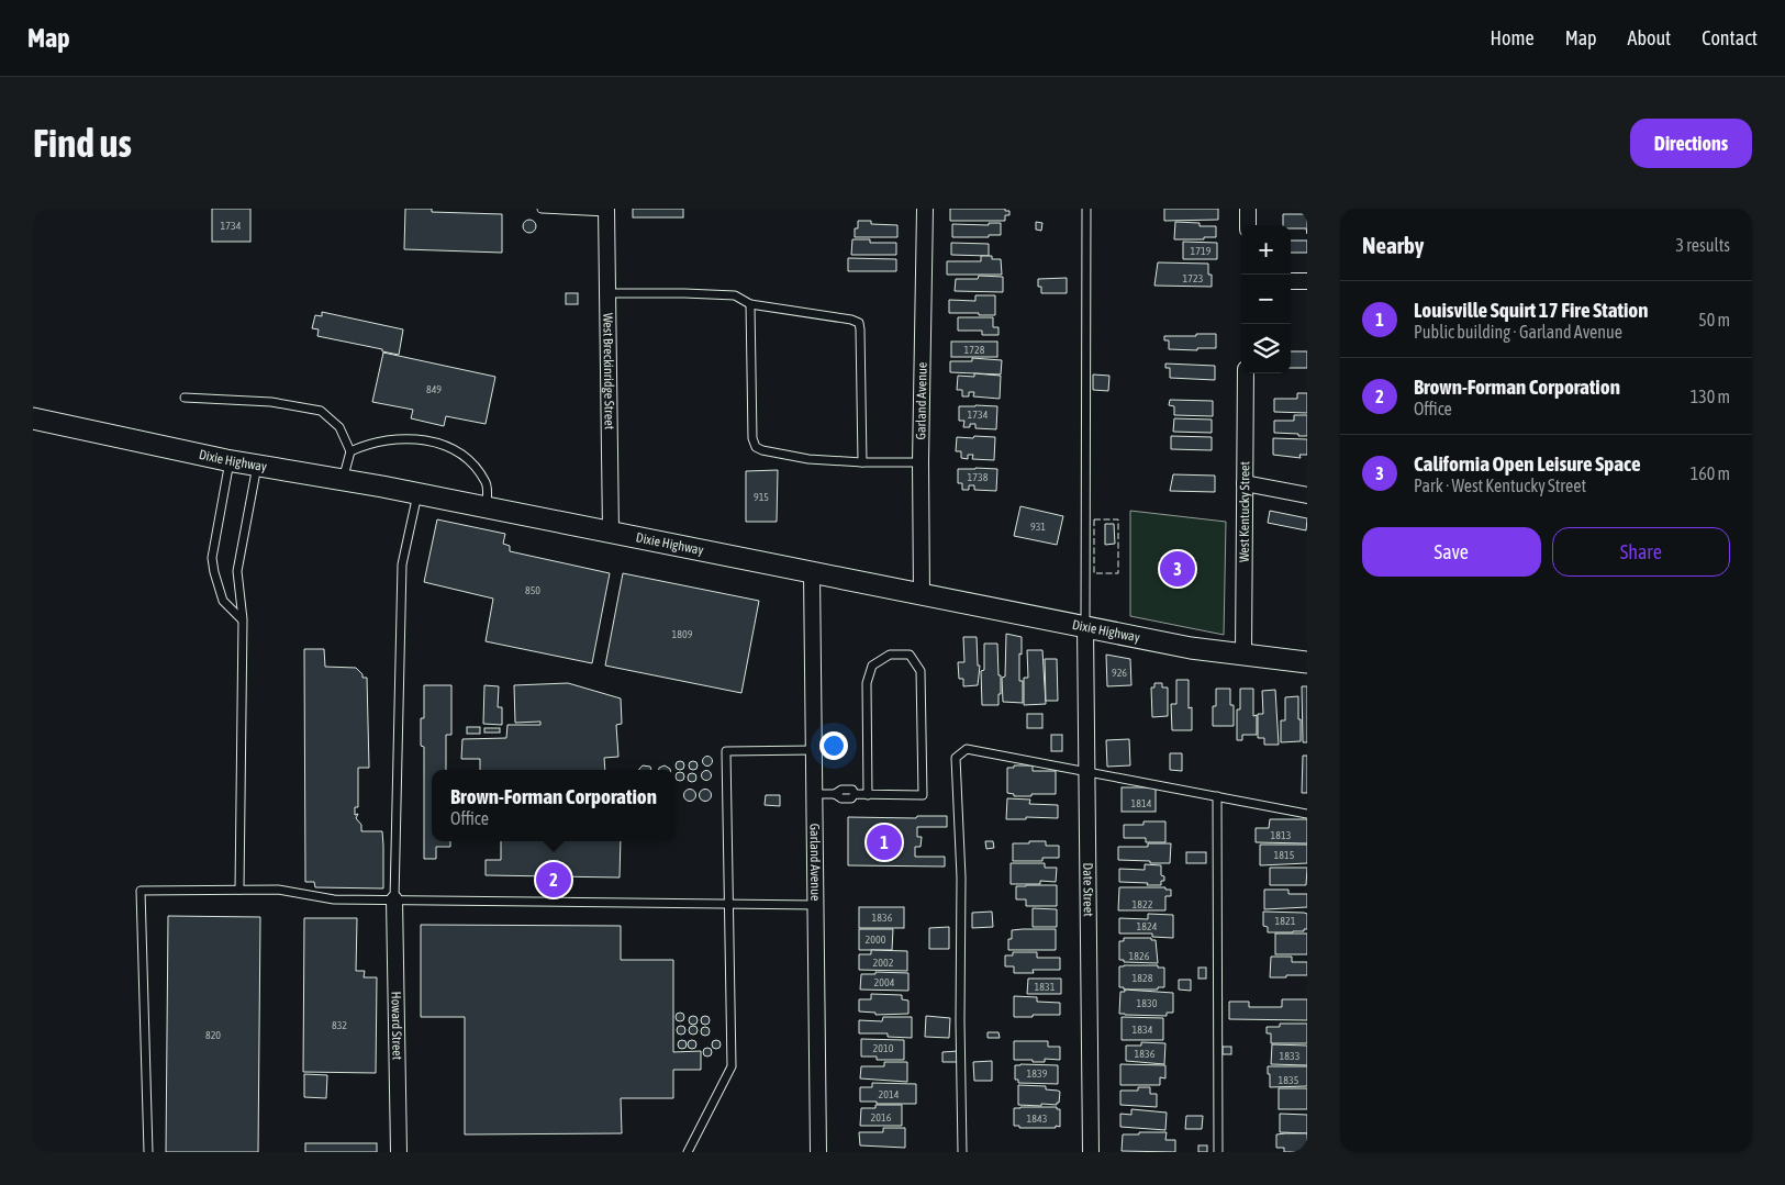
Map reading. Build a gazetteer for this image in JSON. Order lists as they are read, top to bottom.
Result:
{
  "streets": {
    "street": [
      "West Breckinridge Street",
      "Garland Avenue",
      "Dixie Highway",
      "West Kentucky Street",
      "Date Street",
      "Howard Street"
    ]
  },
  "crossings": [
    ["West Breckinridge Street", "Dixie Highway"],
    ["Garland Avenue", "Dixie Highway"],
    ["Dixie Highway", "West Kentucky Street"],
    ["Dixie Highway", "Date Street"]
  ],
  "house_numbers": [
    "1734",
    "1719",
    "1723",
    "1728",
    "849",
    "1734",
    "1738",
    "915",
    "931",
    "850",
    "1809",
    "926",
    "1814",
    "1813",
    "1815",
    "1822",
    "1836",
    "1821",
    "1824",
    "2000",
    "1826",
    "2002",
    "1828",
    "2004",
    "1831",
    "1830",
    "832",
    "1834",
    "820",
    "2010",
    "1836",
    "1833",
    "1839",
    "1835",
    "2014",
    "2016",
    "1843"
  ],
  "page": {
    "header": "Map",
    "nav": [
      "Home",
      "Map",
      "About",
      "Contact"
    ],
    "buttons": [
      "Directions",
      ["Save", "Share"]
    ],
    "title": "Find us",
    "heading": ["Nearby", "3 results"],
    "map_buttons": ["+", "−"],
    "list": [
      {
        "mark": "1",
        "name": "Louisville Squirt 17 Fire Station",
        "note": "Public building · Garland Avenue",
        "value": "50 m"
      },
      {
        "mark": "2",
        "name": "Brown-Forman Corporation",
        "note": "Office",
        "value": "130 m"
      },
      {
        "mark": "3",
        "name": "California Open Leisure Space",
        "note": "Park · West Kentucky Street",
        "value": "160 m"
      }
    ],
    "pins": ["3", "1", "2"],
    "popup": ["Brown-Forman Corporation", "Office"]
  }
}
